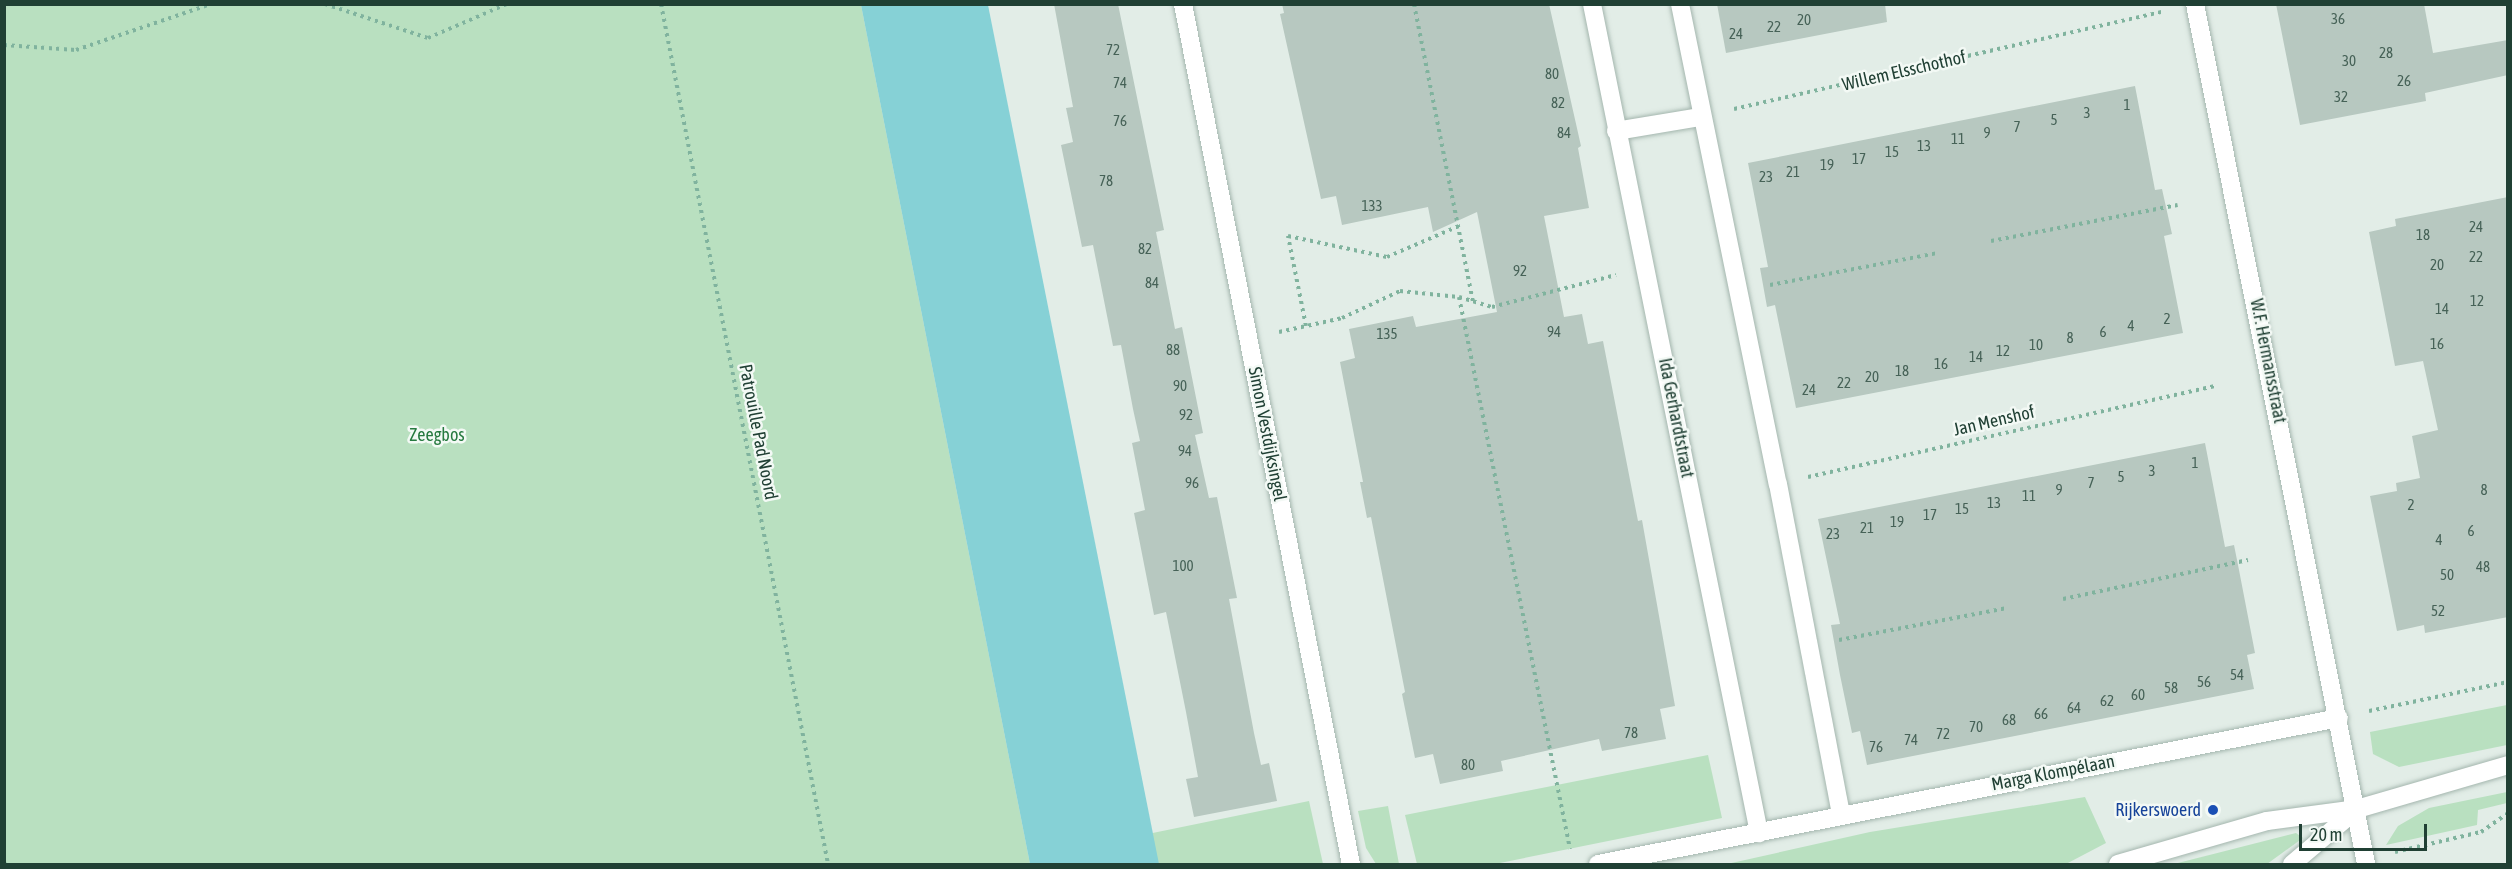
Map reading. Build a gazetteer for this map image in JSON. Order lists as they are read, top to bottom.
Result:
{
  "streets": {
    "street": [
      "W.F. Hermansstraat",
      "Ida Gerhardtstraat",
      "Simon Vestdijksingel",
      "Marga Klompélaan"
    ],
    "path": ["Willem Elsschothof", "Jan Menshof", "Patrouille Pad Noord"]
  },
  "crossings": [
    ["W.F. Hermansstraat", "Marga Klompélaan"],
    ["Ida Gerhardtstraat", "Marga Klompélaan"]
  ],
  "parks": ["Zeegbos"],
  "places": ["Rijkerswoerd"],
  "house_numbers": [
    "36",
    "20",
    "22",
    "24",
    "72",
    "28",
    "30",
    "80",
    "26",
    "74",
    "32",
    "82",
    "1",
    "3",
    "5",
    "76",
    "7",
    "84",
    "9",
    "11",
    "13",
    "15",
    "17",
    "19",
    "21",
    "23",
    "78",
    "133",
    "24",
    "18",
    "82",
    "22",
    "20",
    "92",
    "84",
    "12",
    "14",
    "2",
    "4",
    "94",
    "6",
    "135",
    "8",
    "16",
    "10",
    "88",
    "12",
    "14",
    "16",
    "18",
    "20",
    "22",
    "90",
    "24",
    "92",
    "94",
    "1",
    "3",
    "5",
    "96",
    "7",
    "9",
    "8",
    "11",
    "13",
    "2",
    "15",
    "17",
    "19",
    "21",
    "6",
    "23",
    "4",
    "100",
    "48",
    "50",
    "52",
    "54",
    "56",
    "58",
    "60",
    "62",
    "64",
    "66",
    "68",
    "70",
    "78",
    "72",
    "74",
    "76",
    "80"
  ],
  "scale_bar": "20 m"
}
